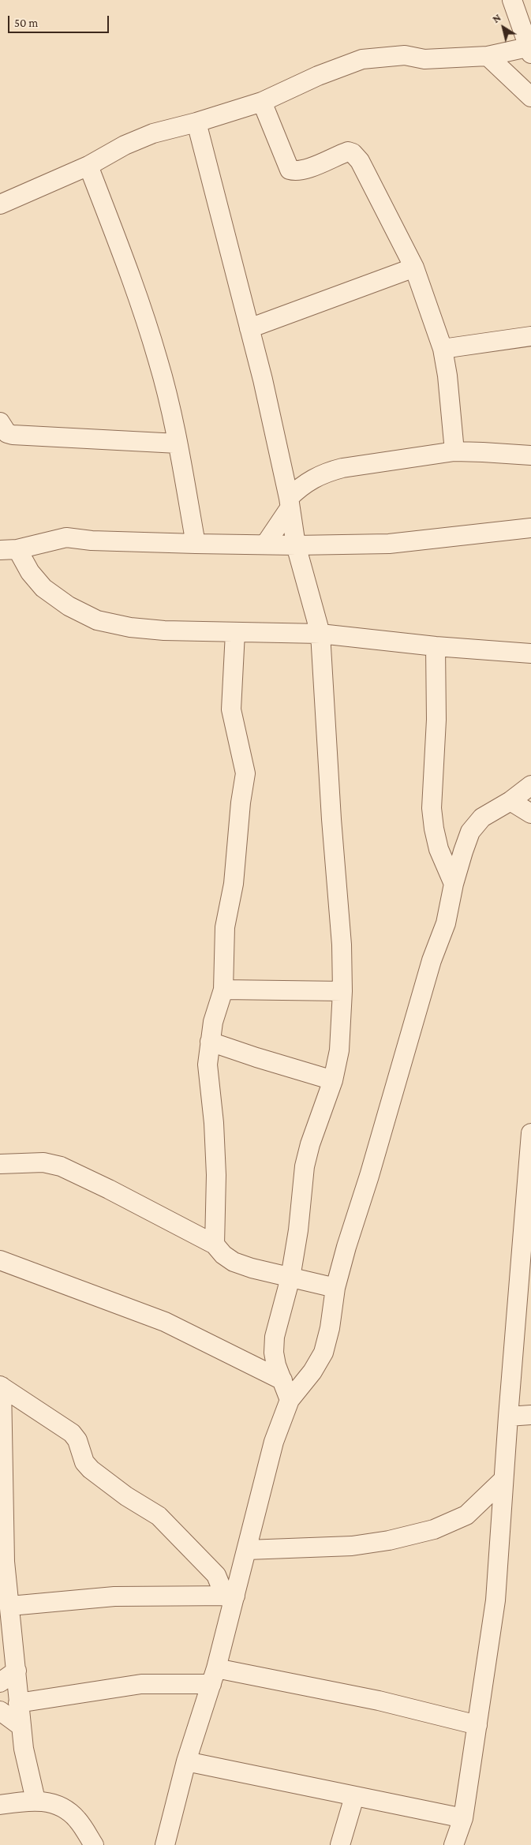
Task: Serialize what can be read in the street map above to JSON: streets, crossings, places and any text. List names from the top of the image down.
{
  "scale_bar": "50 m",
  "north": "top left"
}
